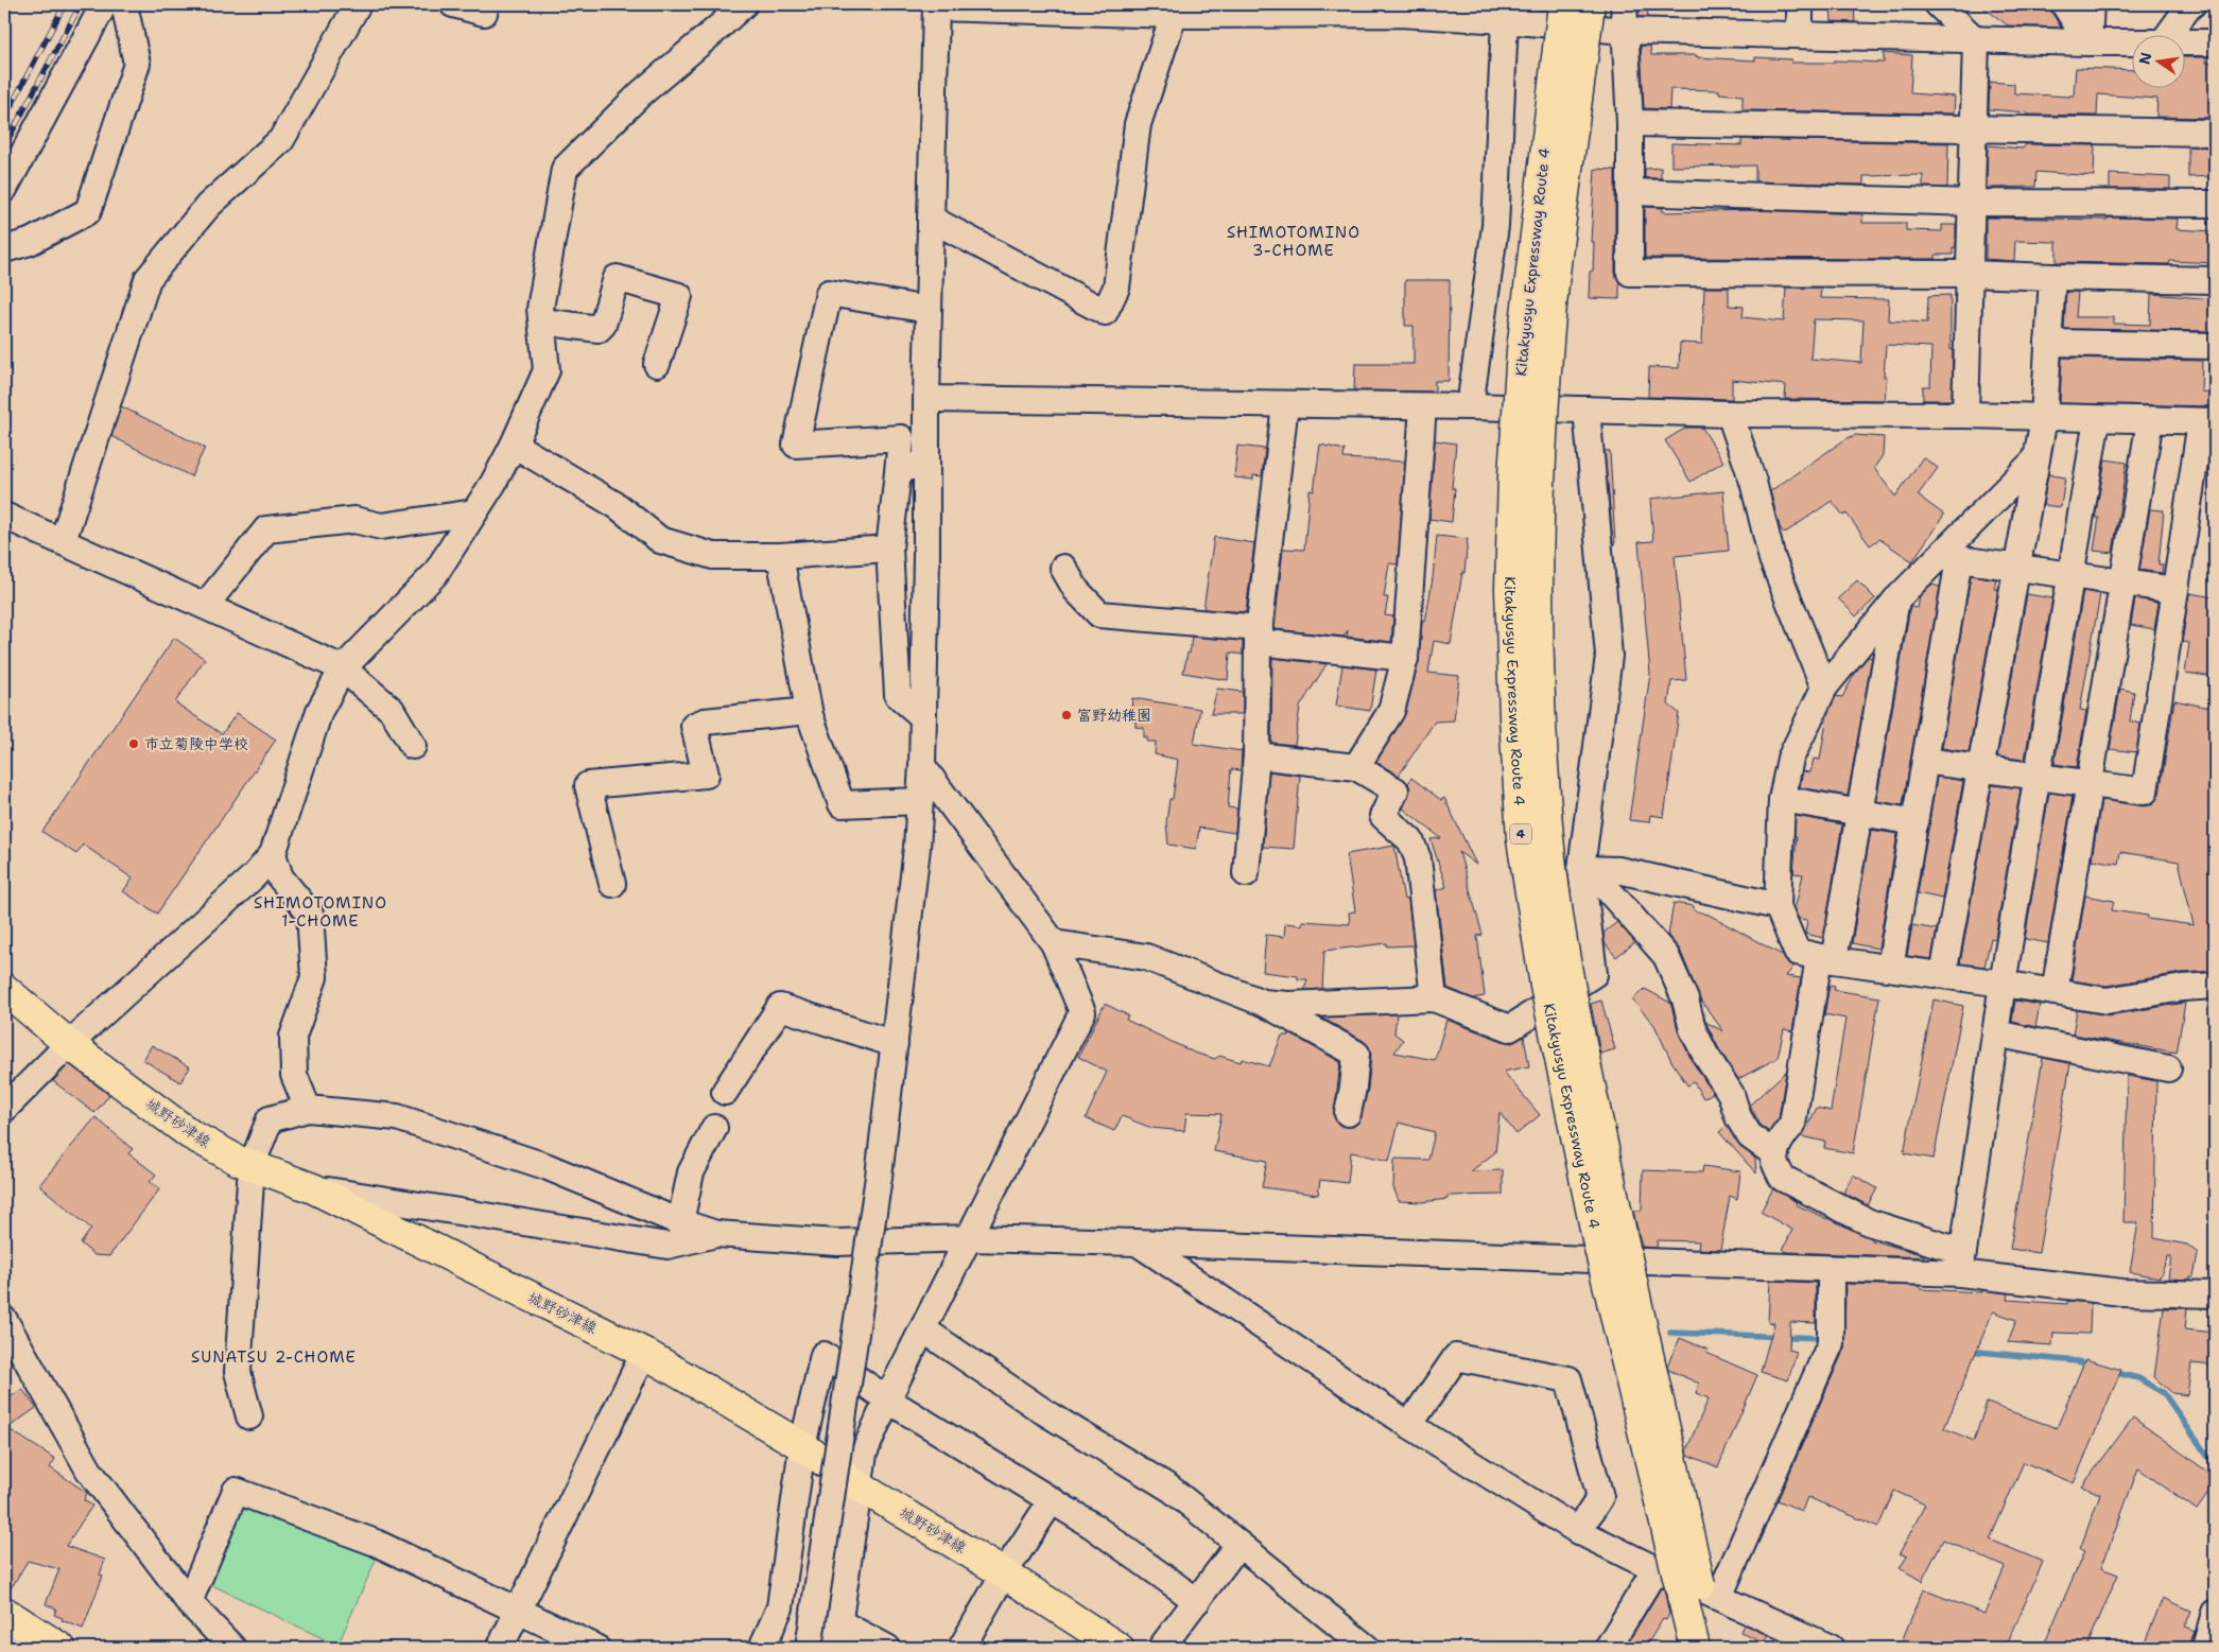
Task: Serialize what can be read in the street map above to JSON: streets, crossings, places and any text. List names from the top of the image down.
{
  "streets": {
    "main road": ["Kitakyusyu Expressway Route 4", "4", "城野砂津線"]
  },
  "districts": ["SHIMOTOMINO 3-CHOME", "SHIMOTOMINO 1-CHOME", "SUNATSU 2-CHOME"],
  "places": ["富野幼稚園", "市立菊陵中学校"],
  "north": "left"
}
